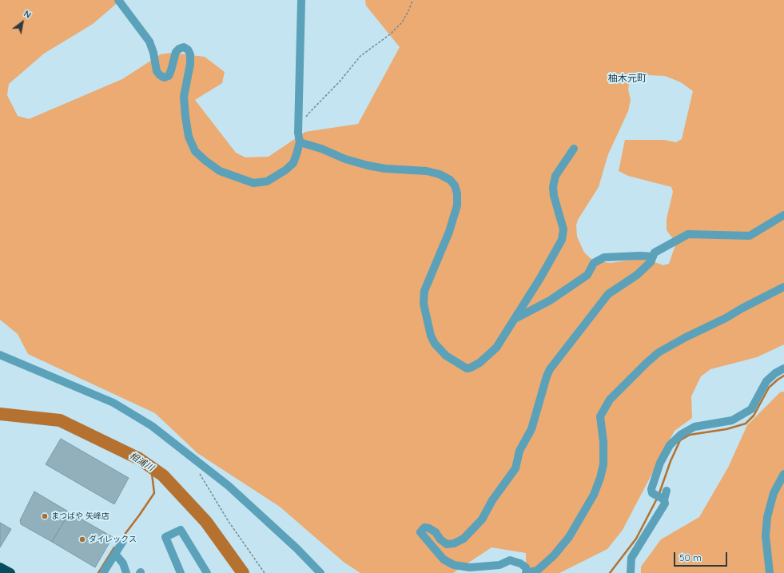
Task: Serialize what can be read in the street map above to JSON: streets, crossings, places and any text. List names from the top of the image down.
{
  "districts": ["柚木元町"],
  "water": ["相浦川"],
  "places": ["まつばや 矢峰店", "ダイレックス"],
  "scale_bar": "50 m",
  "north": "top right"
}
